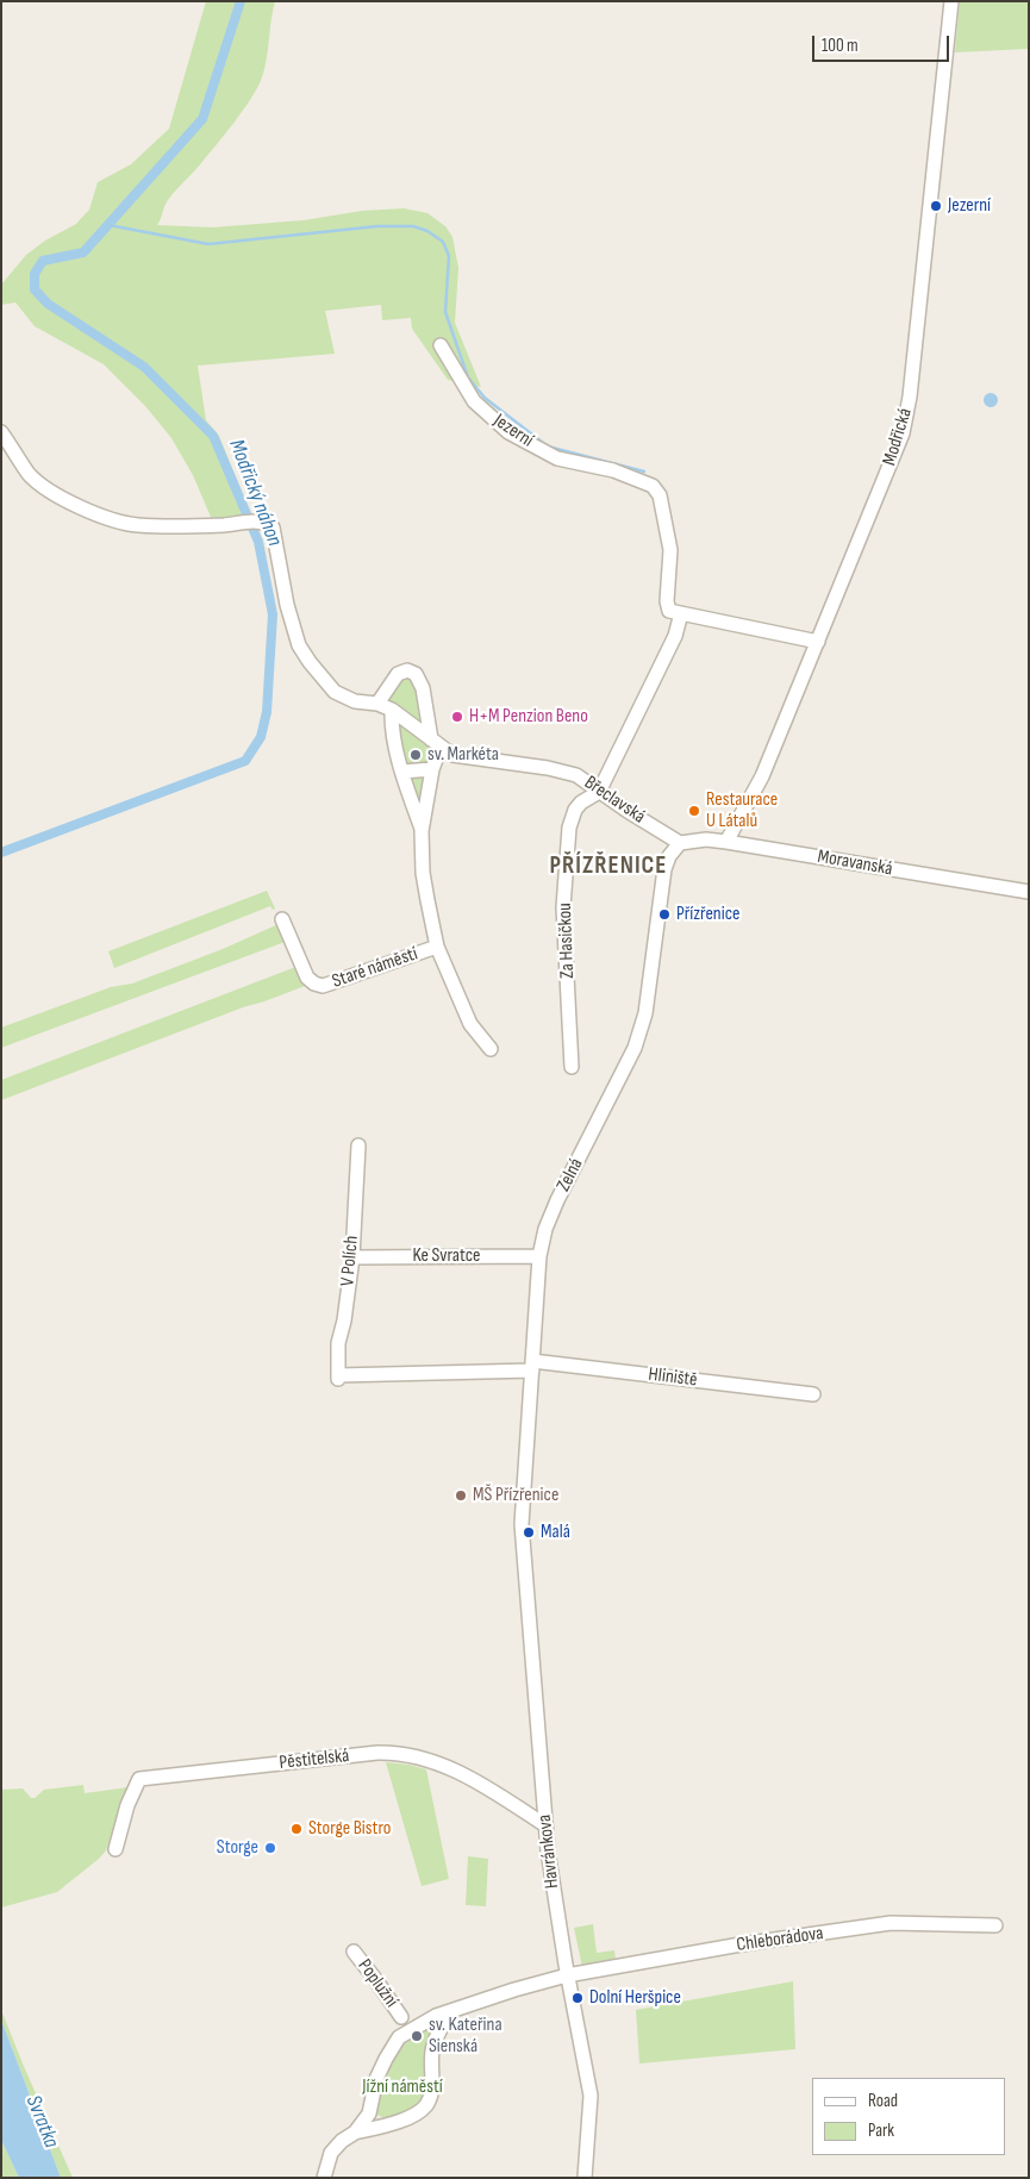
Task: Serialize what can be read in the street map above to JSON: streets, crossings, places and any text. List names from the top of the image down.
{
  "streets": {
    "street": [
      "Jezerní",
      "Modřická",
      "Břeclavská",
      "Moravanská",
      "Za Hasičkou",
      "Staré náměstí",
      "Zelná",
      "Ke Svratce",
      "V Polích",
      "Hliniště",
      "Pěstitelská",
      "Havránkova",
      "Chleborádova",
      "Poplužní"
    ]
  },
  "crossings": [
    ["Modřická", "Moravanská"],
    ["Břeclavská", "Moravanská"],
    ["Břeclavská", "Za Hasičkou"],
    ["Břeclavská", "Staré náměstí"],
    ["Břeclavská", "Zelná"],
    ["Moravanská", "Zelná"],
    ["Zelná", "Ke Svratce"],
    ["Zelná", "V Polích"],
    ["Zelná", "Hliniště"],
    ["Zelná", "Havránkova"],
    ["Ke Svratce", "V Polích"],
    ["V Polích", "Hliniště"],
    ["Pěstitelská", "Havránkova"],
    ["Havránkova", "Chleborádova"],
    ["Chleborádova", "Poplužní"]
  ],
  "districts": ["PŘÍZŘENICE"],
  "water": ["Modřický náhon", "Svratka"],
  "parks": ["Jížní náměstí"],
  "places": [
    "Jezerní",
    "H+M Penzion Beno",
    "sv. Markéta",
    "Restaurace U Látalů",
    "Přízřenice",
    "MŠ Přízřenice",
    "Malá",
    "Storge Bistro",
    "Storge",
    "Dolní Heršpice",
    "sv. Kateřina Sienská"
  ],
  "legend": ["Road", "Park"],
  "scale_bar": "100 m"
}
